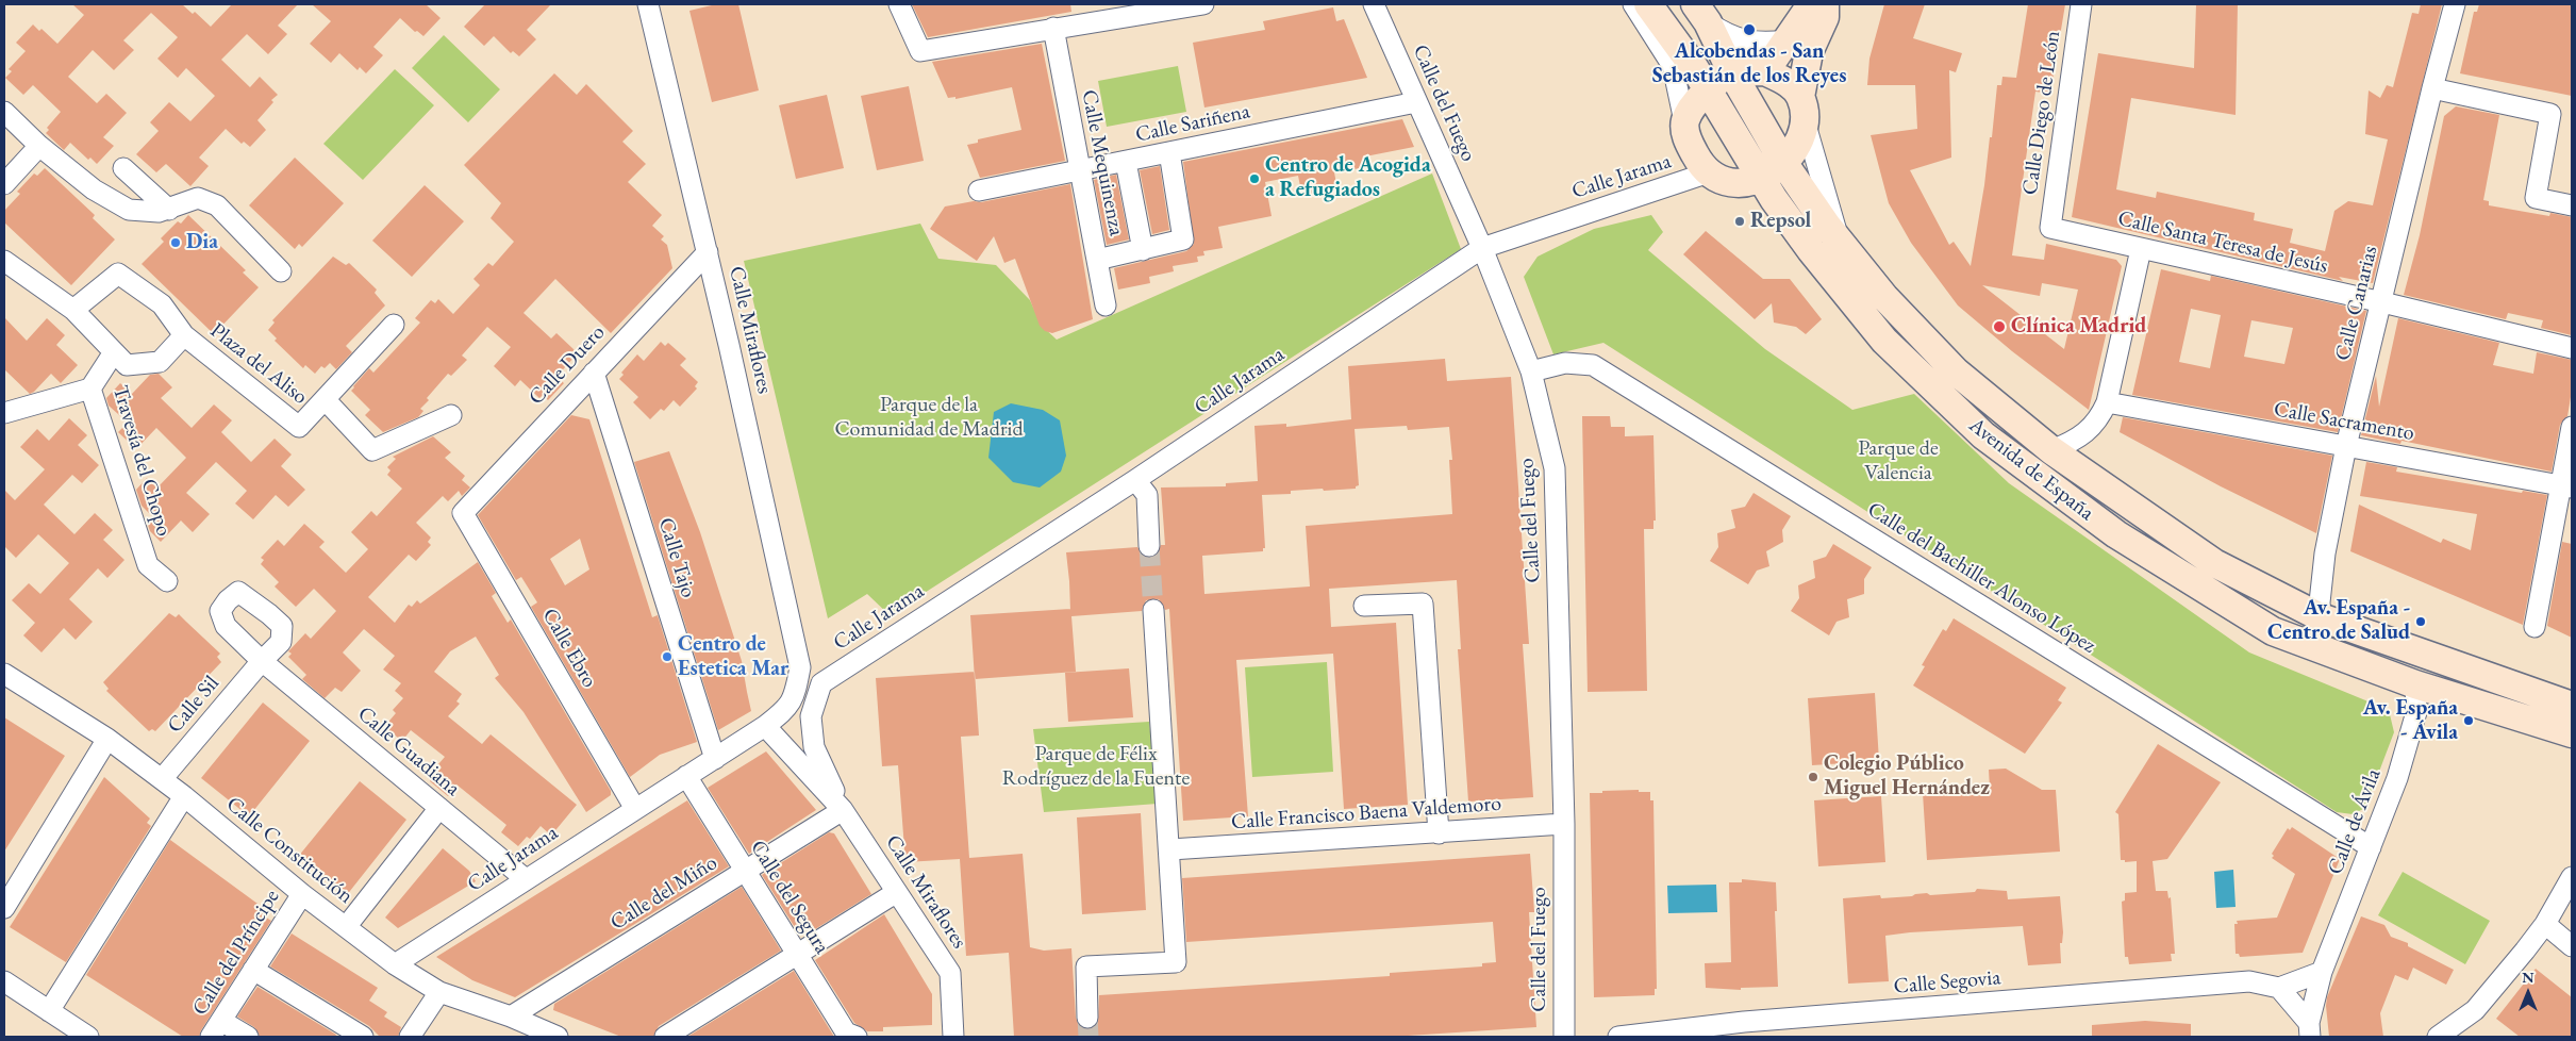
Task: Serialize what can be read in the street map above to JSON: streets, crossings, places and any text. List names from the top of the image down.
{
  "streets": {
    "main road": ["Avenida de España"],
    "street": [
      "Calle del Fuego",
      "Calle Diego de León",
      "Calle Sariñena",
      "Calle Mequinenza",
      "Calle Jarama",
      "Calle Santa Teresa de Jesús",
      "Calle Canarias",
      "Calle Miraflores",
      "Plaza del Aliso",
      "Calle Duero",
      "Calle Sacramento",
      "Travesía del Chopo",
      "Calle Tajo",
      "Calle del Bachiller Alonso López",
      "Calle Ebro",
      "Calle Sil",
      "Calle Guadiana",
      "Calle Francisco Baena Valdemoro",
      "Calle de Ávila",
      "Calle Constitución",
      "Calle del Miño",
      "Calle del Segura",
      "Calle del Príncipe",
      "Calle Segovia"
    ]
  },
  "crossings": [
    ["Calle del Fuego", "Calle Sariñena"],
    ["Calle del Fuego", "Calle Jarama"],
    ["Calle del Fuego", "Calle del Bachiller Alonso López"],
    ["Calle del Fuego", "Calle Francisco Baena Valdemoro"],
    ["Calle Diego de León", "Calle Santa Teresa de Jesús"],
    ["Calle Sariñena", "Calle Mequinenza"],
    ["Calle Jarama", "Calle Miraflores"],
    ["Calle Jarama", "Calle Tajo"],
    ["Calle Jarama", "Calle Ebro"],
    ["Calle Jarama", "Calle Guadiana"],
    ["Calle Jarama", "Calle Constitución"],
    ["Calle Jarama", "Calle del Segura"],
    ["Calle Santa Teresa de Jesús", "Calle Canarias"],
    ["Calle Canarias", "Calle Sacramento"],
    ["Calle Canarias", "Avenida de España"],
    ["Calle Miraflores", "Calle Duero"],
    ["Calle Miraflores", "Calle del Miño"],
    ["Plaza del Aliso", "Travesía del Chopo"],
    ["Calle Duero", "Calle Tajo"],
    ["Calle Duero", "Calle Ebro"],
    ["Avenida de España", "Calle de Ávila"],
    ["Calle del Bachiller Alonso López", "Calle de Ávila"],
    ["Calle Sil", "Calle Guadiana"],
    ["Calle Sil", "Calle Constitución"],
    ["Calle Constitución", "Calle del Miño"],
    ["Calle Constitución", "Calle del Príncipe"],
    ["Calle del Miño", "Calle del Segura"]
  ],
  "parks": ["Parque de la Comunidad de Madrid", "Parque de Valencia", "Parque de Félix Rodríguez de la Fuente"],
  "places": [
    "Alcobendas - San Sebastián de los Reyes",
    "Centro de Acogida a Refugiados",
    "Repsol",
    "Dia",
    "Clínica Madrid",
    "Av. España - Centro de Salud",
    "Centro de Estetica Mar",
    "Av. España - Ávila",
    "Colegio Público Miguel Hernández"
  ],
  "north": "top"
}
